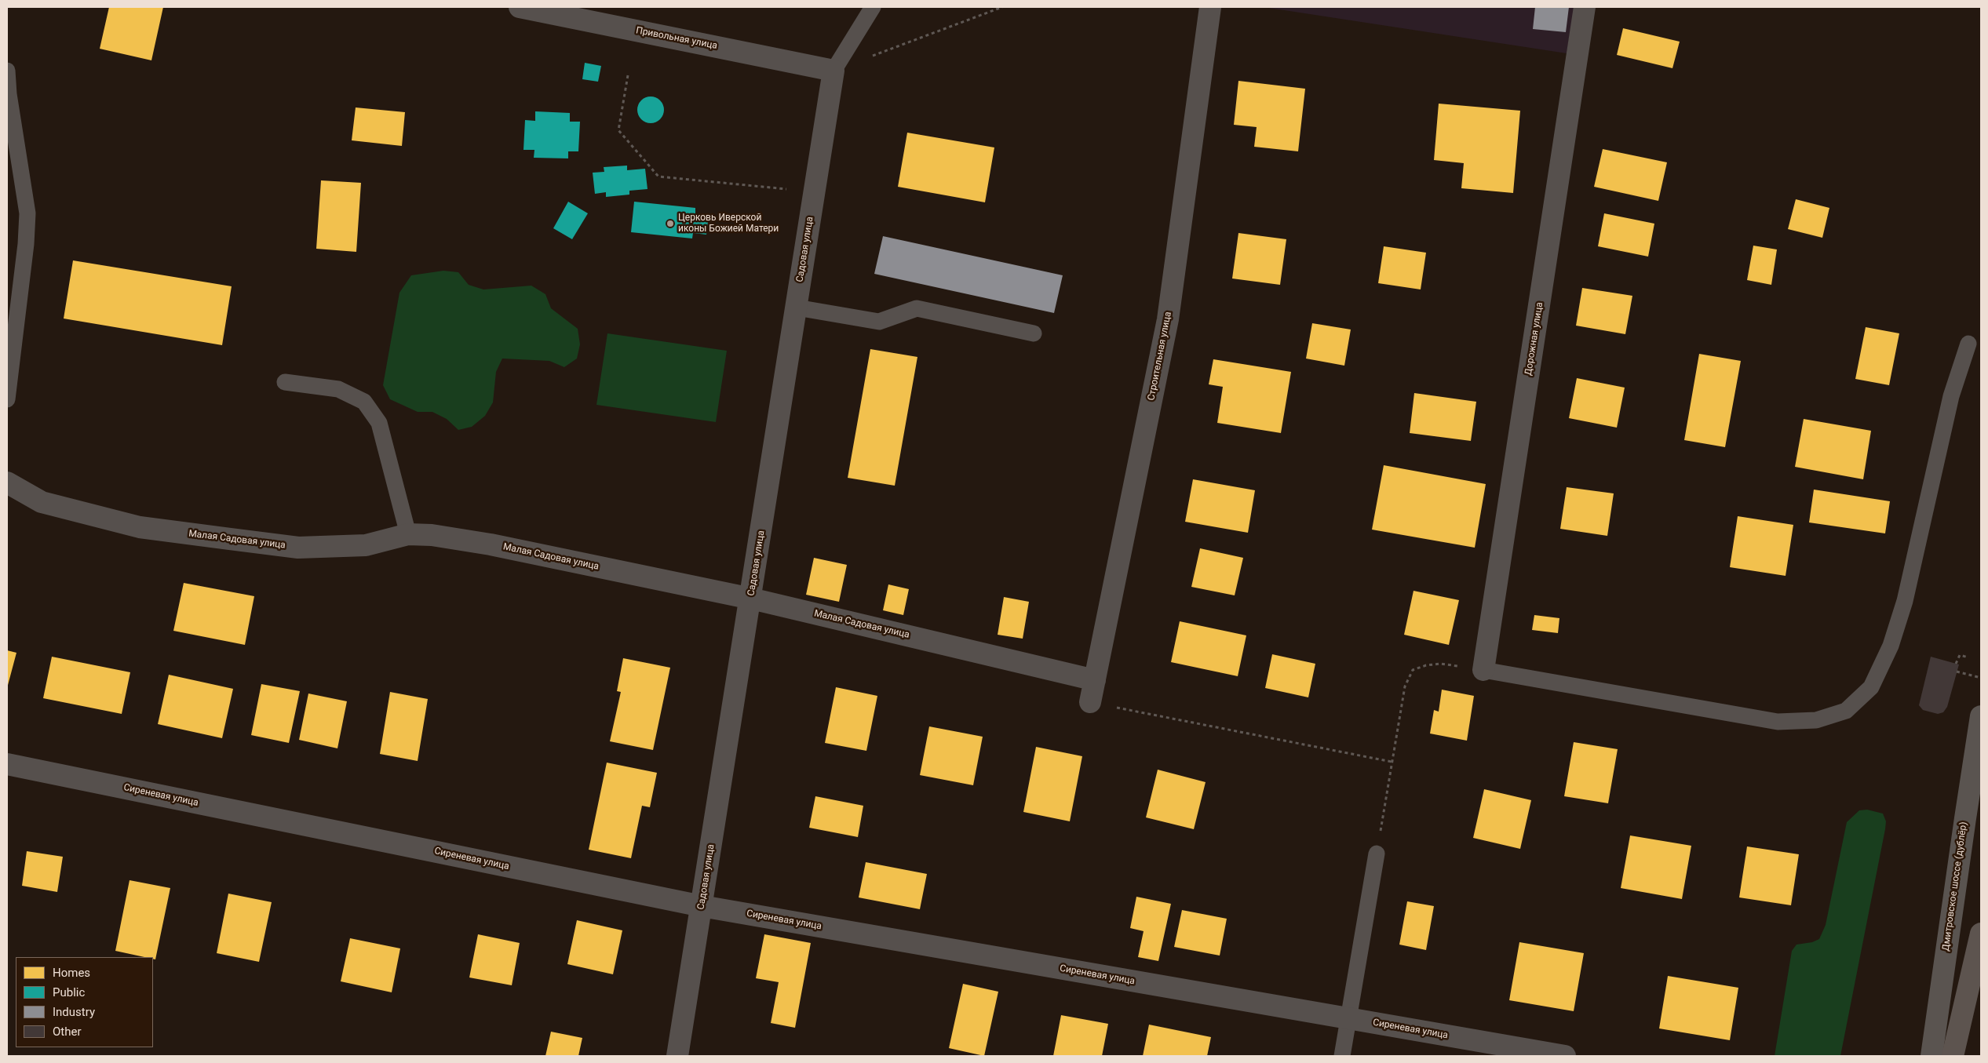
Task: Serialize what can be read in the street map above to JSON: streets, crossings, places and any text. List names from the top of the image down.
{
  "streets": {
    "main road": ["Дмитровское шоссе (дублёр)"],
    "street": [
      "Привольная улица",
      "Садовая улица",
      "Дорожная улица",
      "Строительная улица",
      "Малая Садовая улица",
      "Сиреневая улица"
    ]
  },
  "crossings": [
    ["Привольная улица", "Садовая улица"],
    ["Садовая улица", "Малая Садовая улица"],
    ["Садовая улица", "Сиреневая улица"],
    ["Строительная улица", "Малая Садовая улица"]
  ],
  "places": ["Церковь Иверской иконы Божией Матери"],
  "legend": [
    "Homes",
    "Public",
    "Industry",
    "Other"
  ]
}
